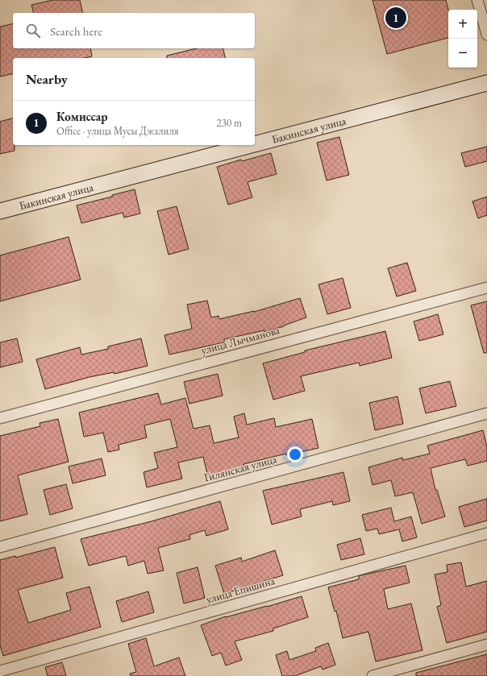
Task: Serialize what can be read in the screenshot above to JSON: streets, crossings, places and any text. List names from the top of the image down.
{
  "streets": {
    "main road": ["Бакинская улица"],
    "street": ["улица Лычманова", "Гилянская улица", "улица Епишина"]
  },
  "page": {
    "pins": "1",
    "map_buttons": ["+", "−"],
    "search": "Search here",
    "heading": "Nearby",
    "list": [
      {
        "mark": "1",
        "name": "Комиссар",
        "note": "Office · улица Мусы Джалиля",
        "value": "230 m"
      }
    ]
  }
}
